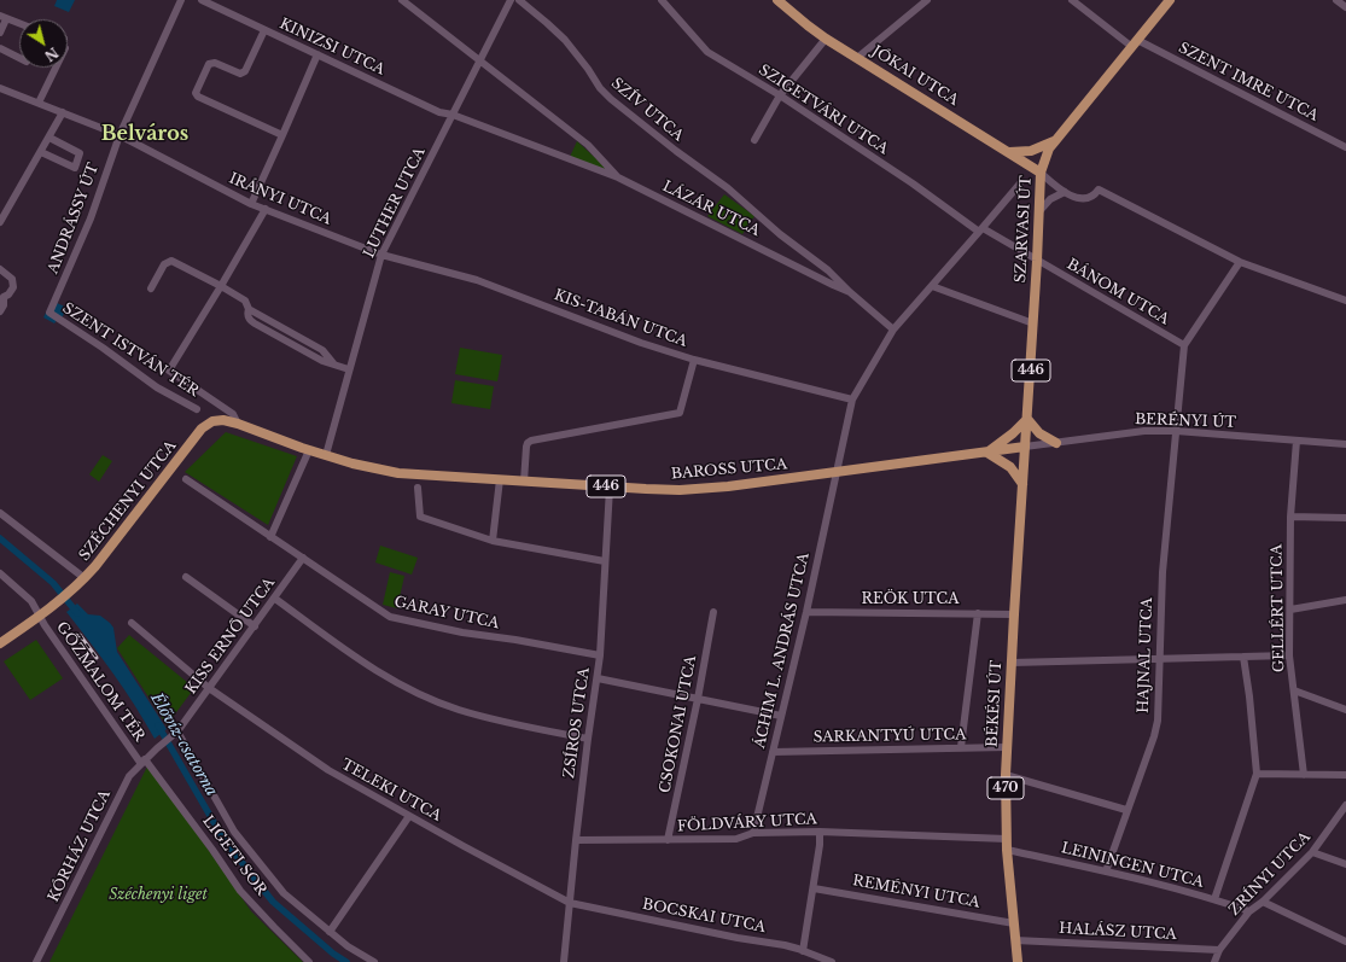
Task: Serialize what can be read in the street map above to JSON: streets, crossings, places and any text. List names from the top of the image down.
{
  "streets": {
    "main road": [
      "JÓKAI UTCA",
      "SZARVASI ÚT",
      "446",
      "BAROSS UTCA",
      "SZÉCHENYI UTCA",
      "BÉKÉSI ÚT",
      "470"
    ],
    "street": [
      "KINIZSI UTCA",
      "SZENT IMRE UTCA",
      "SZÍV UTCA",
      "SZIGETVÁRI UTCA",
      "IRÁNYI UTCA",
      "LUTHER UTCA",
      "LÁZÁR UTCA",
      "ANDRÁSSY ÚT",
      "BÁNOM UTCA",
      "KIS-TABÁN UTCA",
      "SZENT ISTVÁN TÉR",
      "BERÉNYI ÚT",
      "REÖK UTCA",
      "GELLÉRT UTCA",
      "GARAY UTCA",
      "KISS ERNŐ UTCA",
      "ÁCHIM L. ANDRÁS UTCA",
      "HAJNAL UTCA",
      "GŐZMALOM TÉR",
      "ZSÍROS UTCA",
      "CSOKONAI UTCA",
      "SARKANTYÚ UTCA",
      "TELEKI UTCA",
      "FÖLDVÁRY UTCA",
      "KÓRHÁZ UTCA",
      "LIGETI SOR",
      "LEININGEN UTCA",
      "ZRÍNYI UTCA",
      "REMÉNYI UTCA",
      "BOCSKAI UTCA",
      "HALÁSZ UTCA"
    ]
  },
  "crossings": [
    ["KINIZSI UTCA", "LUTHER UTCA"],
    ["KINIZSI UTCA", "LÁZÁR UTCA"],
    ["JÓKAI UTCA", "SZARVASI ÚT"],
    ["SZENT IMRE UTCA", "SZARVASI ÚT"],
    ["SZÍV UTCA", "LÁZÁR UTCA"],
    ["SZIGETVÁRI UTCA", "SZARVASI ÚT"],
    ["SZIGETVÁRI UTCA", "BÁNOM UTCA"],
    ["IRÁNYI UTCA", "LUTHER UTCA"],
    ["IRÁNYI UTCA", "ANDRÁSSY ÚT"],
    ["IRÁNYI UTCA", "KIS-TABÁN UTCA"],
    ["LUTHER UTCA", "LÁZÁR UTCA"],
    ["LUTHER UTCA", "KIS-TABÁN UTCA"],
    ["LUTHER UTCA", "446"],
    ["LUTHER UTCA", "BAROSS UTCA"],
    ["LÁZÁR UTCA", "SZARVASI ÚT"],
    ["ANDRÁSSY ÚT", "SZENT ISTVÁN TÉR"],
    ["SZARVASI ÚT", "BÁNOM UTCA"],
    ["SZARVASI ÚT", "KIS-TABÁN UTCA"],
    ["SZARVASI ÚT", "BERÉNYI ÚT"],
    ["SZARVASI ÚT", "BAROSS UTCA"],
    ["SZARVASI ÚT", "ÁCHIM L. ANDRÁS UTCA"],
    ["SZARVASI ÚT", "BÉKÉSI ÚT"],
    ["BÁNOM UTCA", "HAJNAL UTCA"],
    ["SZENT ISTVÁN TÉR", "446"],
    ["SZENT ISTVÁN TÉR", "SZÉCHENYI UTCA"],
    ["446", "BAROSS UTCA"],
    ["446", "SZÉCHENYI UTCA"],
    ["446", "GŐZMALOM TÉR"],
    ["BERÉNYI ÚT", "BAROSS UTCA"],
    ["BERÉNYI ÚT", "GELLÉRT UTCA"],
    ["BERÉNYI ÚT", "HAJNAL UTCA"],
    ["BERÉNYI ÚT", "BÉKÉSI ÚT"],
    ["BAROSS UTCA", "ÁCHIM L. ANDRÁS UTCA"],
    ["BAROSS UTCA", "BÉKÉSI ÚT"],
    ["BAROSS UTCA", "ZSÍROS UTCA"],
    ["REÖK UTCA", "ÁCHIM L. ANDRÁS UTCA"],
    ["REÖK UTCA", "BÉKÉSI ÚT"],
    ["GARAY UTCA", "KISS ERNŐ UTCA"],
    ["GARAY UTCA", "ZSÍROS UTCA"],
    ["KISS ERNŐ UTCA", "TELEKI UTCA"],
    ["KISS ERNŐ UTCA", "KÓRHÁZ UTCA"],
    ["ÁCHIM L. ANDRÁS UTCA", "SARKANTYÚ UTCA"],
    ["ÁCHIM L. ANDRÁS UTCA", "FÖLDVÁRY UTCA"],
    ["HAJNAL UTCA", "LEININGEN UTCA"],
    ["GŐZMALOM TÉR", "KÓRHÁZ UTCA"],
    ["GŐZMALOM TÉR", "LIGETI SOR"],
    ["BÉKÉSI ÚT", "SARKANTYÚ UTCA"],
    ["BÉKÉSI ÚT", "FÖLDVÁRY UTCA"],
    ["BÉKÉSI ÚT", "LEININGEN UTCA"],
    ["BÉKÉSI ÚT", "REMÉNYI UTCA"],
    ["BÉKÉSI ÚT", "HALÁSZ UTCA"],
    ["ZSÍROS UTCA", "TELEKI UTCA"],
    ["ZSÍROS UTCA", "FÖLDVÁRY UTCA"],
    ["ZSÍROS UTCA", "BOCSKAI UTCA"],
    ["CSOKONAI UTCA", "FÖLDVÁRY UTCA"],
    ["TELEKI UTCA", "BOCSKAI UTCA"],
    ["KÓRHÁZ UTCA", "LIGETI SOR"],
    ["LEININGEN UTCA", "ZRÍNYI UTCA"],
    ["ZRÍNYI UTCA", "HALÁSZ UTCA"]
  ],
  "districts": ["Belváros"],
  "water": ["Élővíz-csatorna"],
  "parks": ["Széchenyi liget"],
  "north": "bottom right"
}
